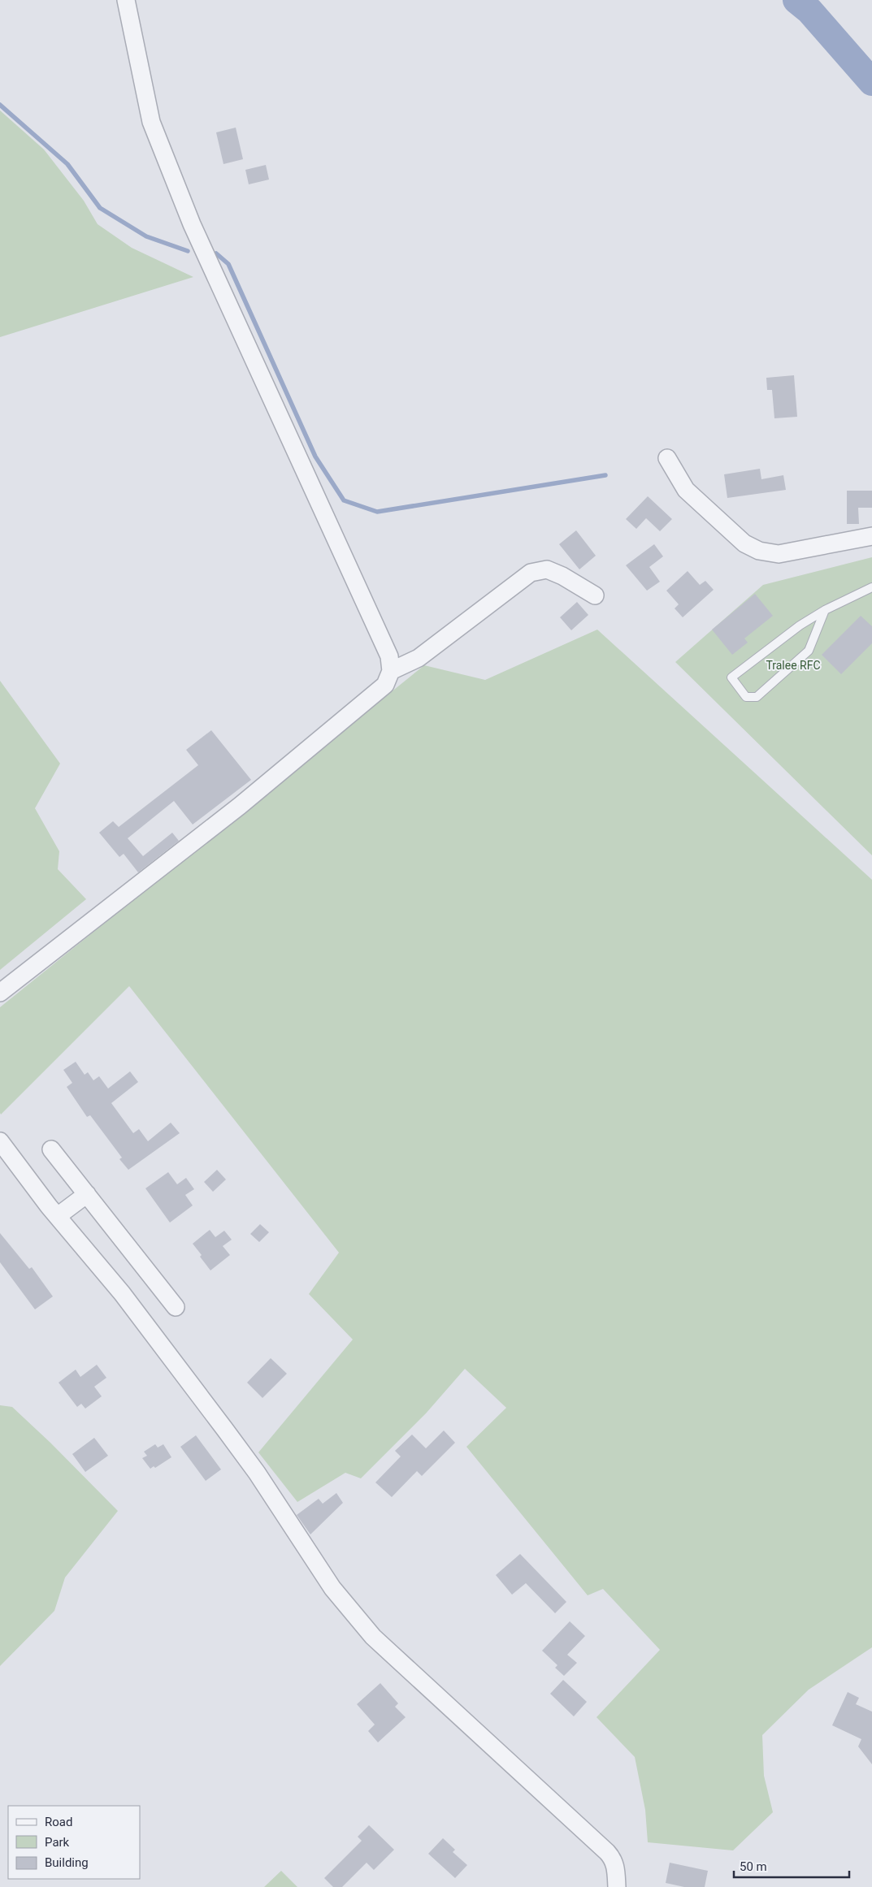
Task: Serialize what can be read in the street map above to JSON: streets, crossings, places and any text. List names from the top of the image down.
{
  "parks": ["Tralee RFC"],
  "legend": ["Road", "Park", "Building"],
  "scale_bar": "50 m"
}
